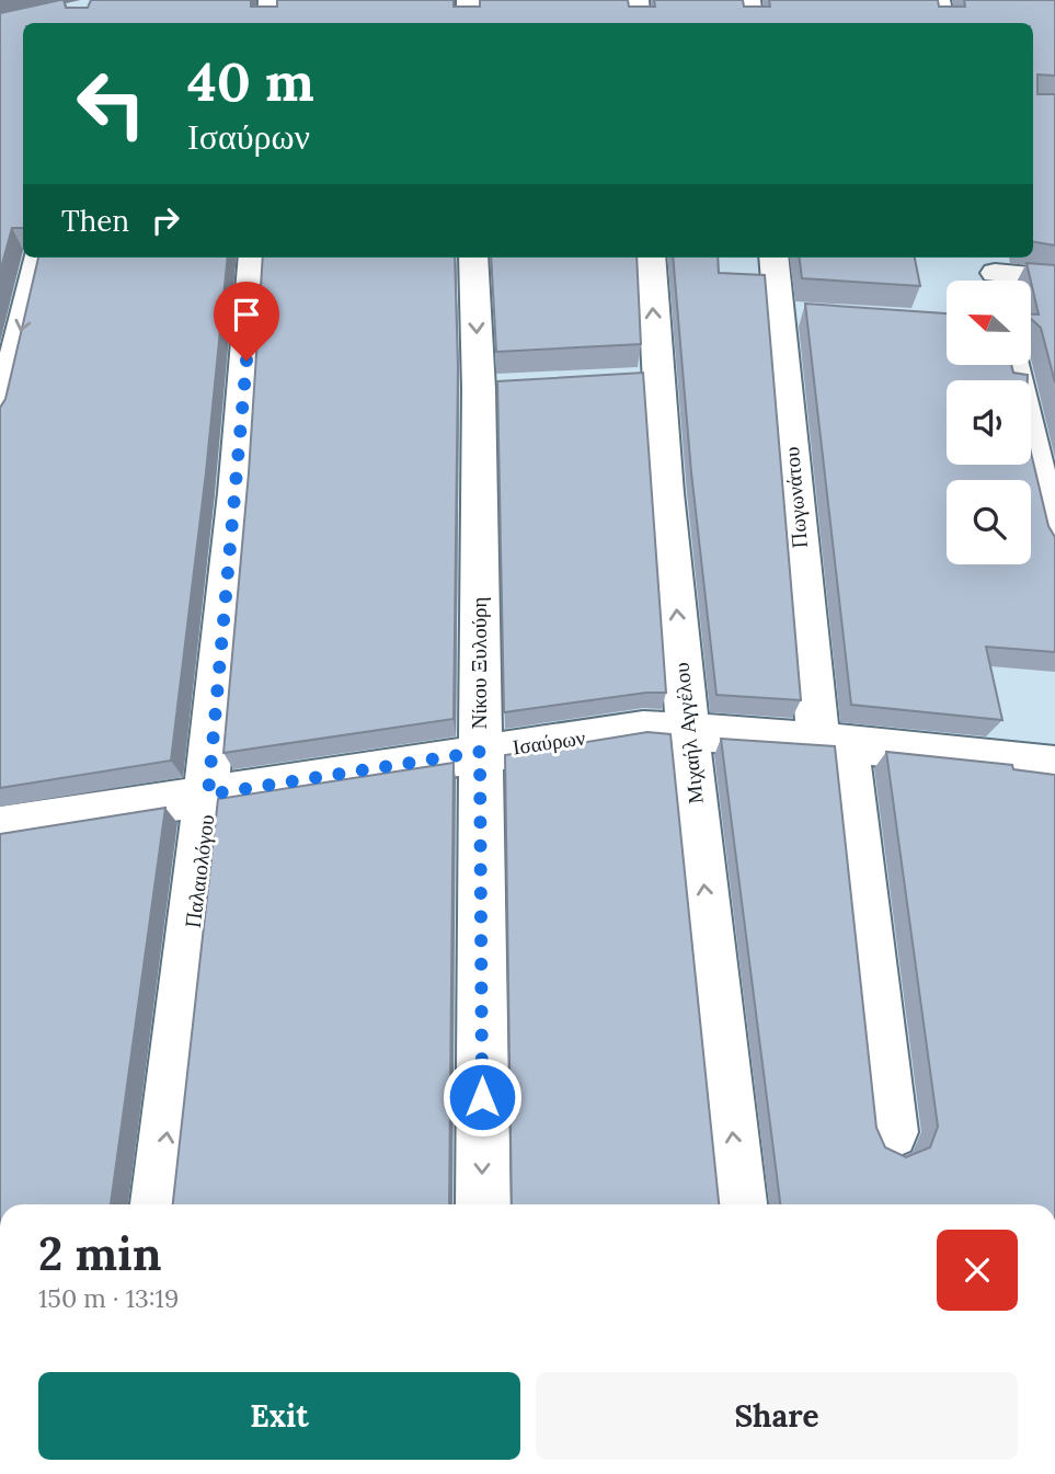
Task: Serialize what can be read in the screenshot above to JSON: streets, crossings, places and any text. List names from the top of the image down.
{
  "streets": {
    "street": [
      "Πωγωνάτου",
      "Νίκου Ξυλούρη",
      "Μιχαήλ Αγγέλου",
      "Ισαύρων",
      "Παλαιολόγου"
    ]
  },
  "crossings": [
    ["Πωγωνάτου", "Ισαύρων"],
    ["Νίκου Ξυλούρη", "Ισαύρων"],
    ["Μιχαήλ Αγγέλου", "Ισαύρων"],
    ["Ισαύρων", "Παλαιολόγου"]
  ],
  "one_way": ["Νίκου Ξυλούρη", "Μιχαήλ Αγγέλου", "Παλαιολόγου"],
  "north": "left",
  "page": {
    "turn": ["40 m", "Ισαύρων"],
    "then": "Then",
    "heading": ["2 min", "150 m · 13:19"],
    "buttons": ["Exit", "Share"]
  }
}
